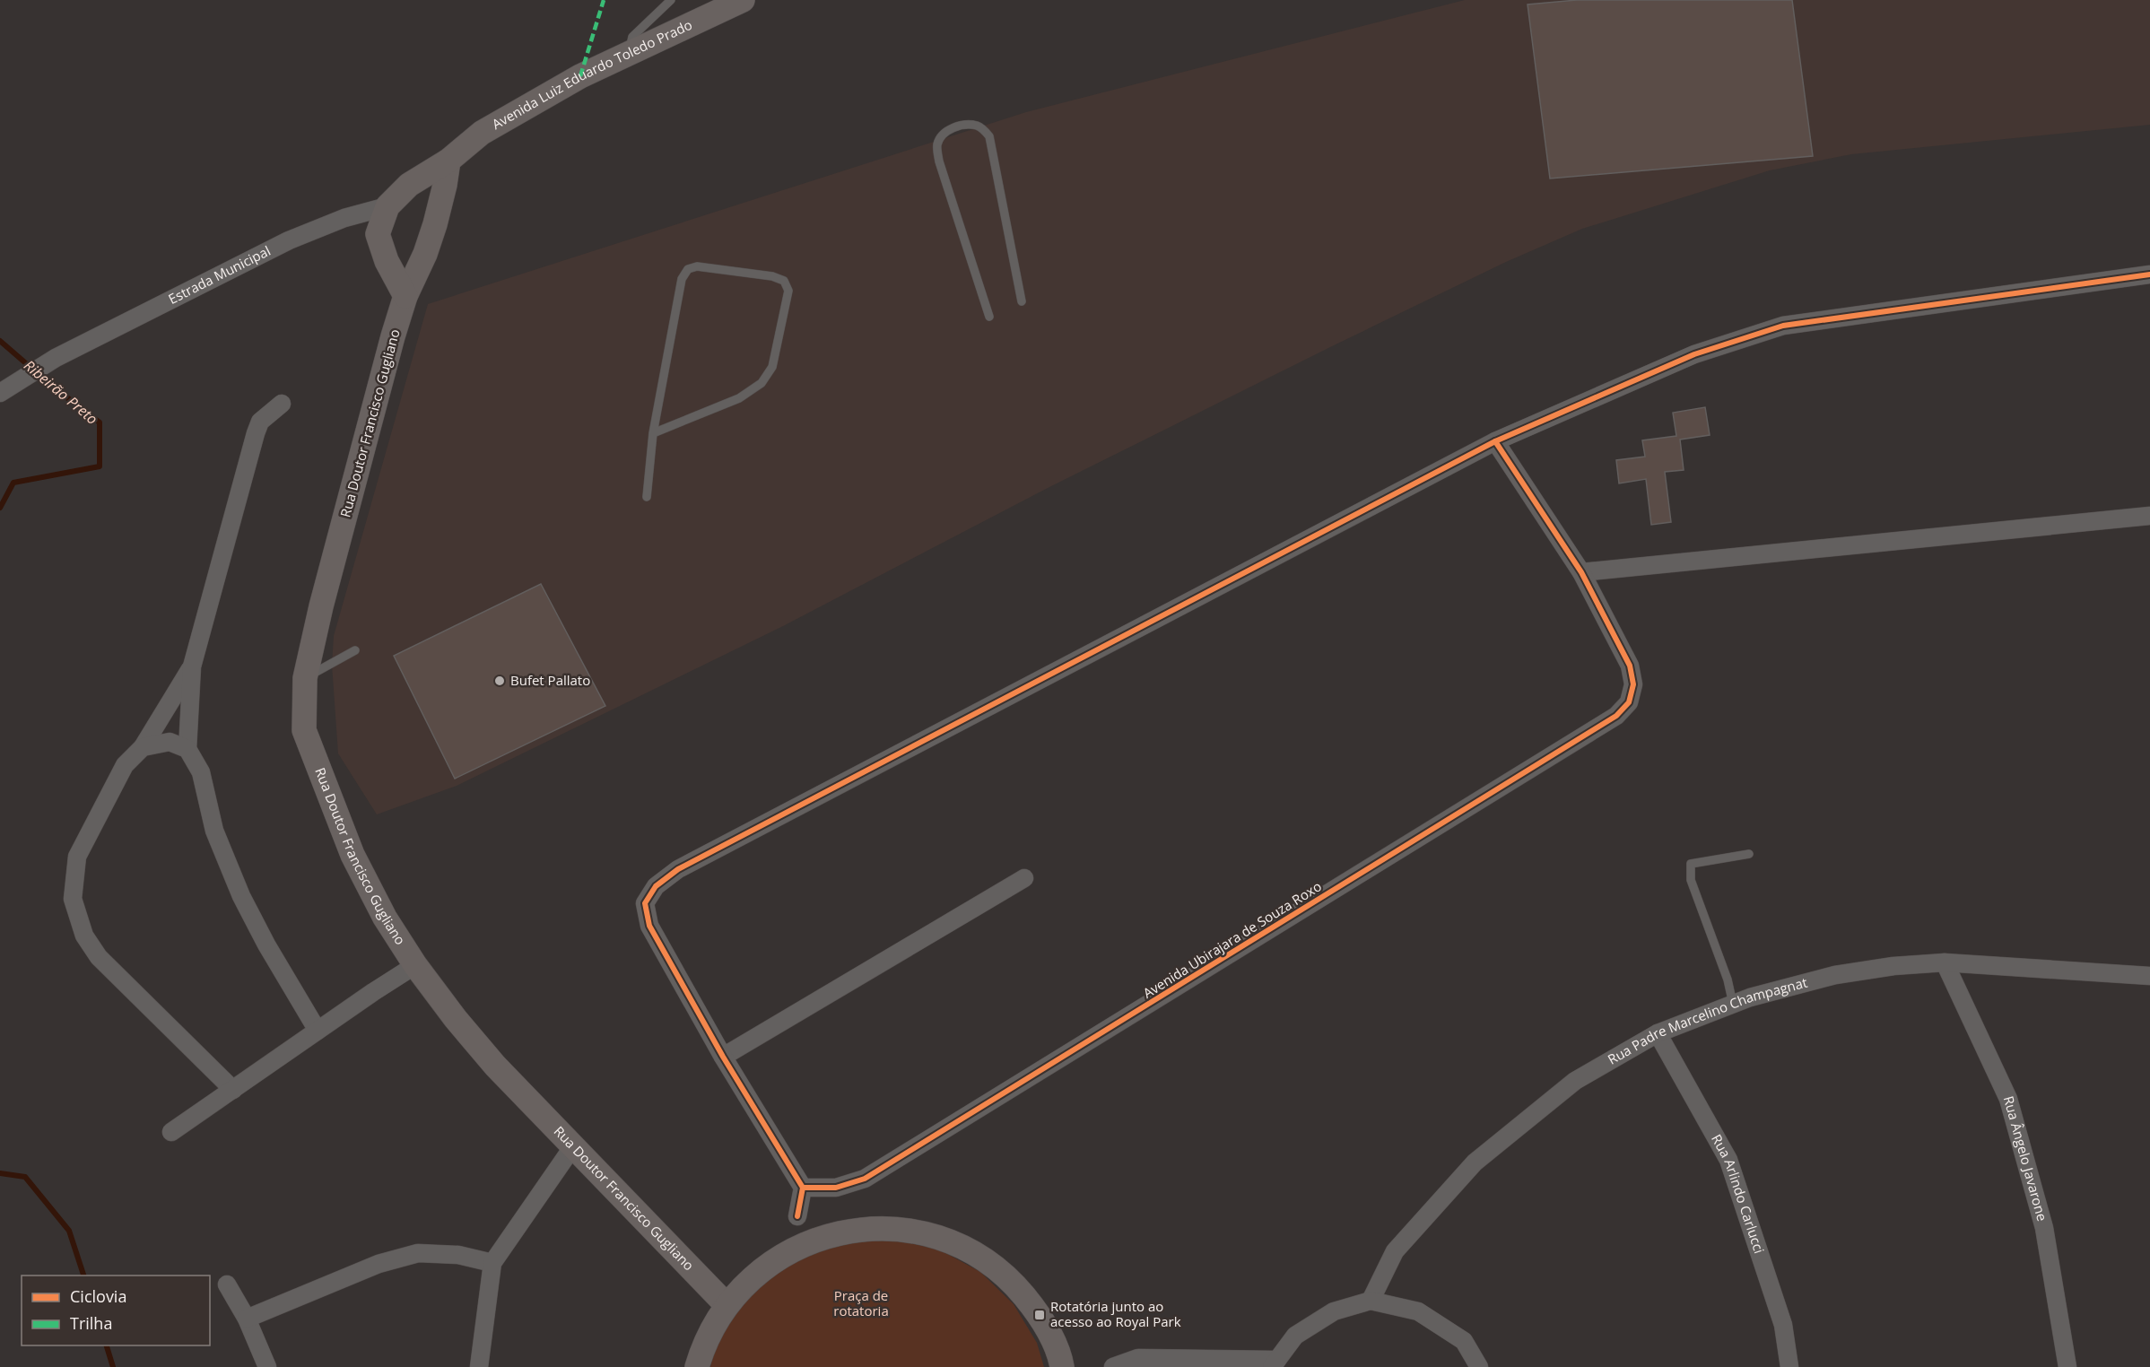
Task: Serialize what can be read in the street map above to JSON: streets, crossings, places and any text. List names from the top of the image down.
{
  "streets": {
    "main road": ["Avenida Luiz Eduardo Toledo Prado", "Rua Doutor Francisco Gugliano"],
    "street": [
      "Estrada Municipal",
      "Avenida Ubirajara de Souza Roxo",
      "Rua Padre Marcelino Champagnat",
      "Rua Ângelo Javarone",
      "Rua Arlindo Carlucci"
    ]
  },
  "crossings": [
    ["Avenida Luiz Eduardo Toledo Prado", "Estrada Municipal"],
    ["Avenida Luiz Eduardo Toledo Prado", "Rua Doutor Francisco Gugliano"],
    ["Rua Padre Marcelino Champagnat", "Rua Ângelo Javarone"],
    ["Rua Padre Marcelino Champagnat", "Rua Arlindo Carlucci"]
  ],
  "water": ["Ribeirão Preto"],
  "parks": ["Praça de rotatoria"],
  "places": {
    "other": ["Bufet Pallato"],
    "transit": ["Rotatória junto ao acesso ao Royal Park"]
  },
  "legend": ["Ciclovia", "Trilha"]
}
